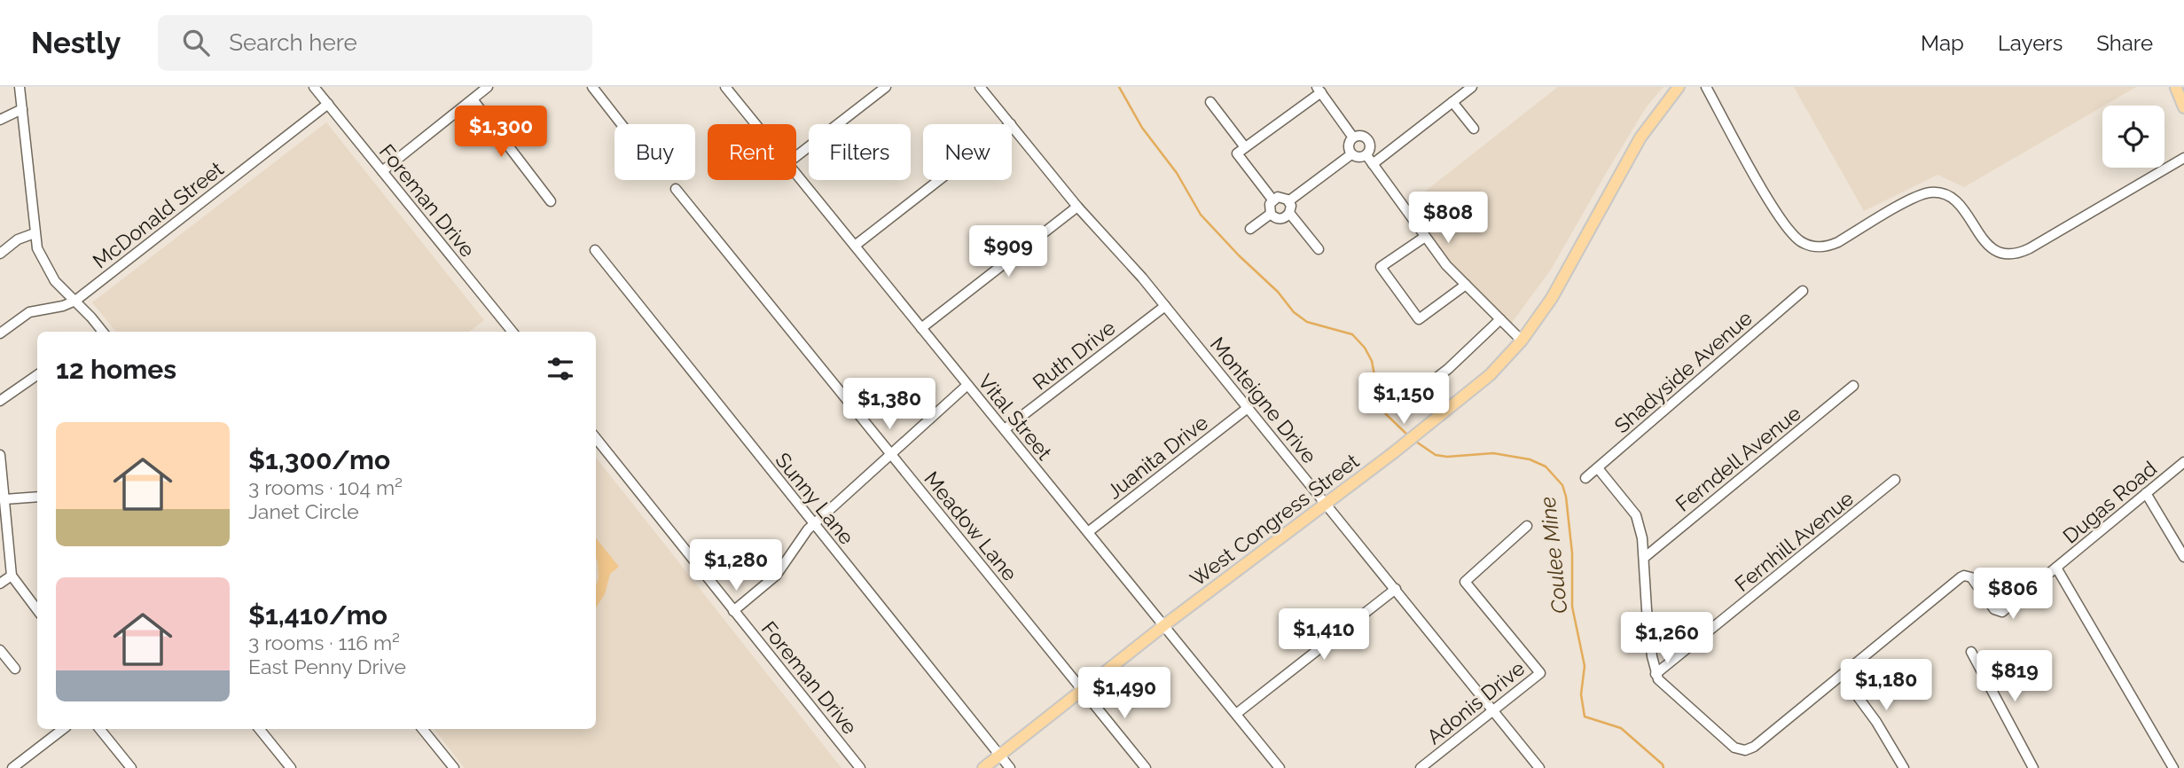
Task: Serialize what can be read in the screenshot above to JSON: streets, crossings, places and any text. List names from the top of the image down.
{
  "streets": {
    "main road": ["West Congress Street"],
    "street": [
      "Foreman Drive",
      "McDonald Street",
      "Ruth Drive",
      "Shadyside Avenue",
      "Monteigne Drive",
      "Vital Street",
      "Juanita Drive",
      "Ferndell Avenue",
      "Sunny Lane",
      "Dugas Road",
      "Meadow Lane",
      "Fernhill Avenue",
      "Adonis Drive"
    ]
  },
  "crossings": [
    ["Foreman Drive", "McDonald Street"],
    ["Ruth Drive", "Monteigne Drive"],
    ["Ruth Drive", "Vital Street"],
    ["Monteigne Drive", "Juanita Drive"],
    ["Monteigne Drive", "West Congress Street"],
    ["Monteigne Drive", "Adonis Drive"],
    ["Vital Street", "Juanita Drive"],
    ["Vital Street", "West Congress Street"],
    ["Sunny Lane", "West Congress Street"],
    ["West Congress Street", "Meadow Lane"]
  ],
  "water": ["Coulee Mine"],
  "page": {
    "header": "Nestly",
    "search": "Search here",
    "nav": ["Map", "Layers", "Share"],
    "price": [
      "$1,300",
      "$808",
      "$909",
      "$1,150",
      "$1,380",
      "$1,280",
      "$806",
      "$1,410",
      "$1,260",
      "$819",
      "$1,180",
      "$1,490"
    ],
    "chip": [
      "Buy",
      "Rent",
      "Filters",
      "New"
    ],
    "heading": "12 homes",
    "list": [
      {
        "name": "$1,300/mo",
        "note": "3 rooms · 104 m² · Janet Circle"
      },
      {
        "name": "$1,410/mo",
        "note": "3 rooms · 116 m² · East Penny Drive"
      }
    ]
  }
}
